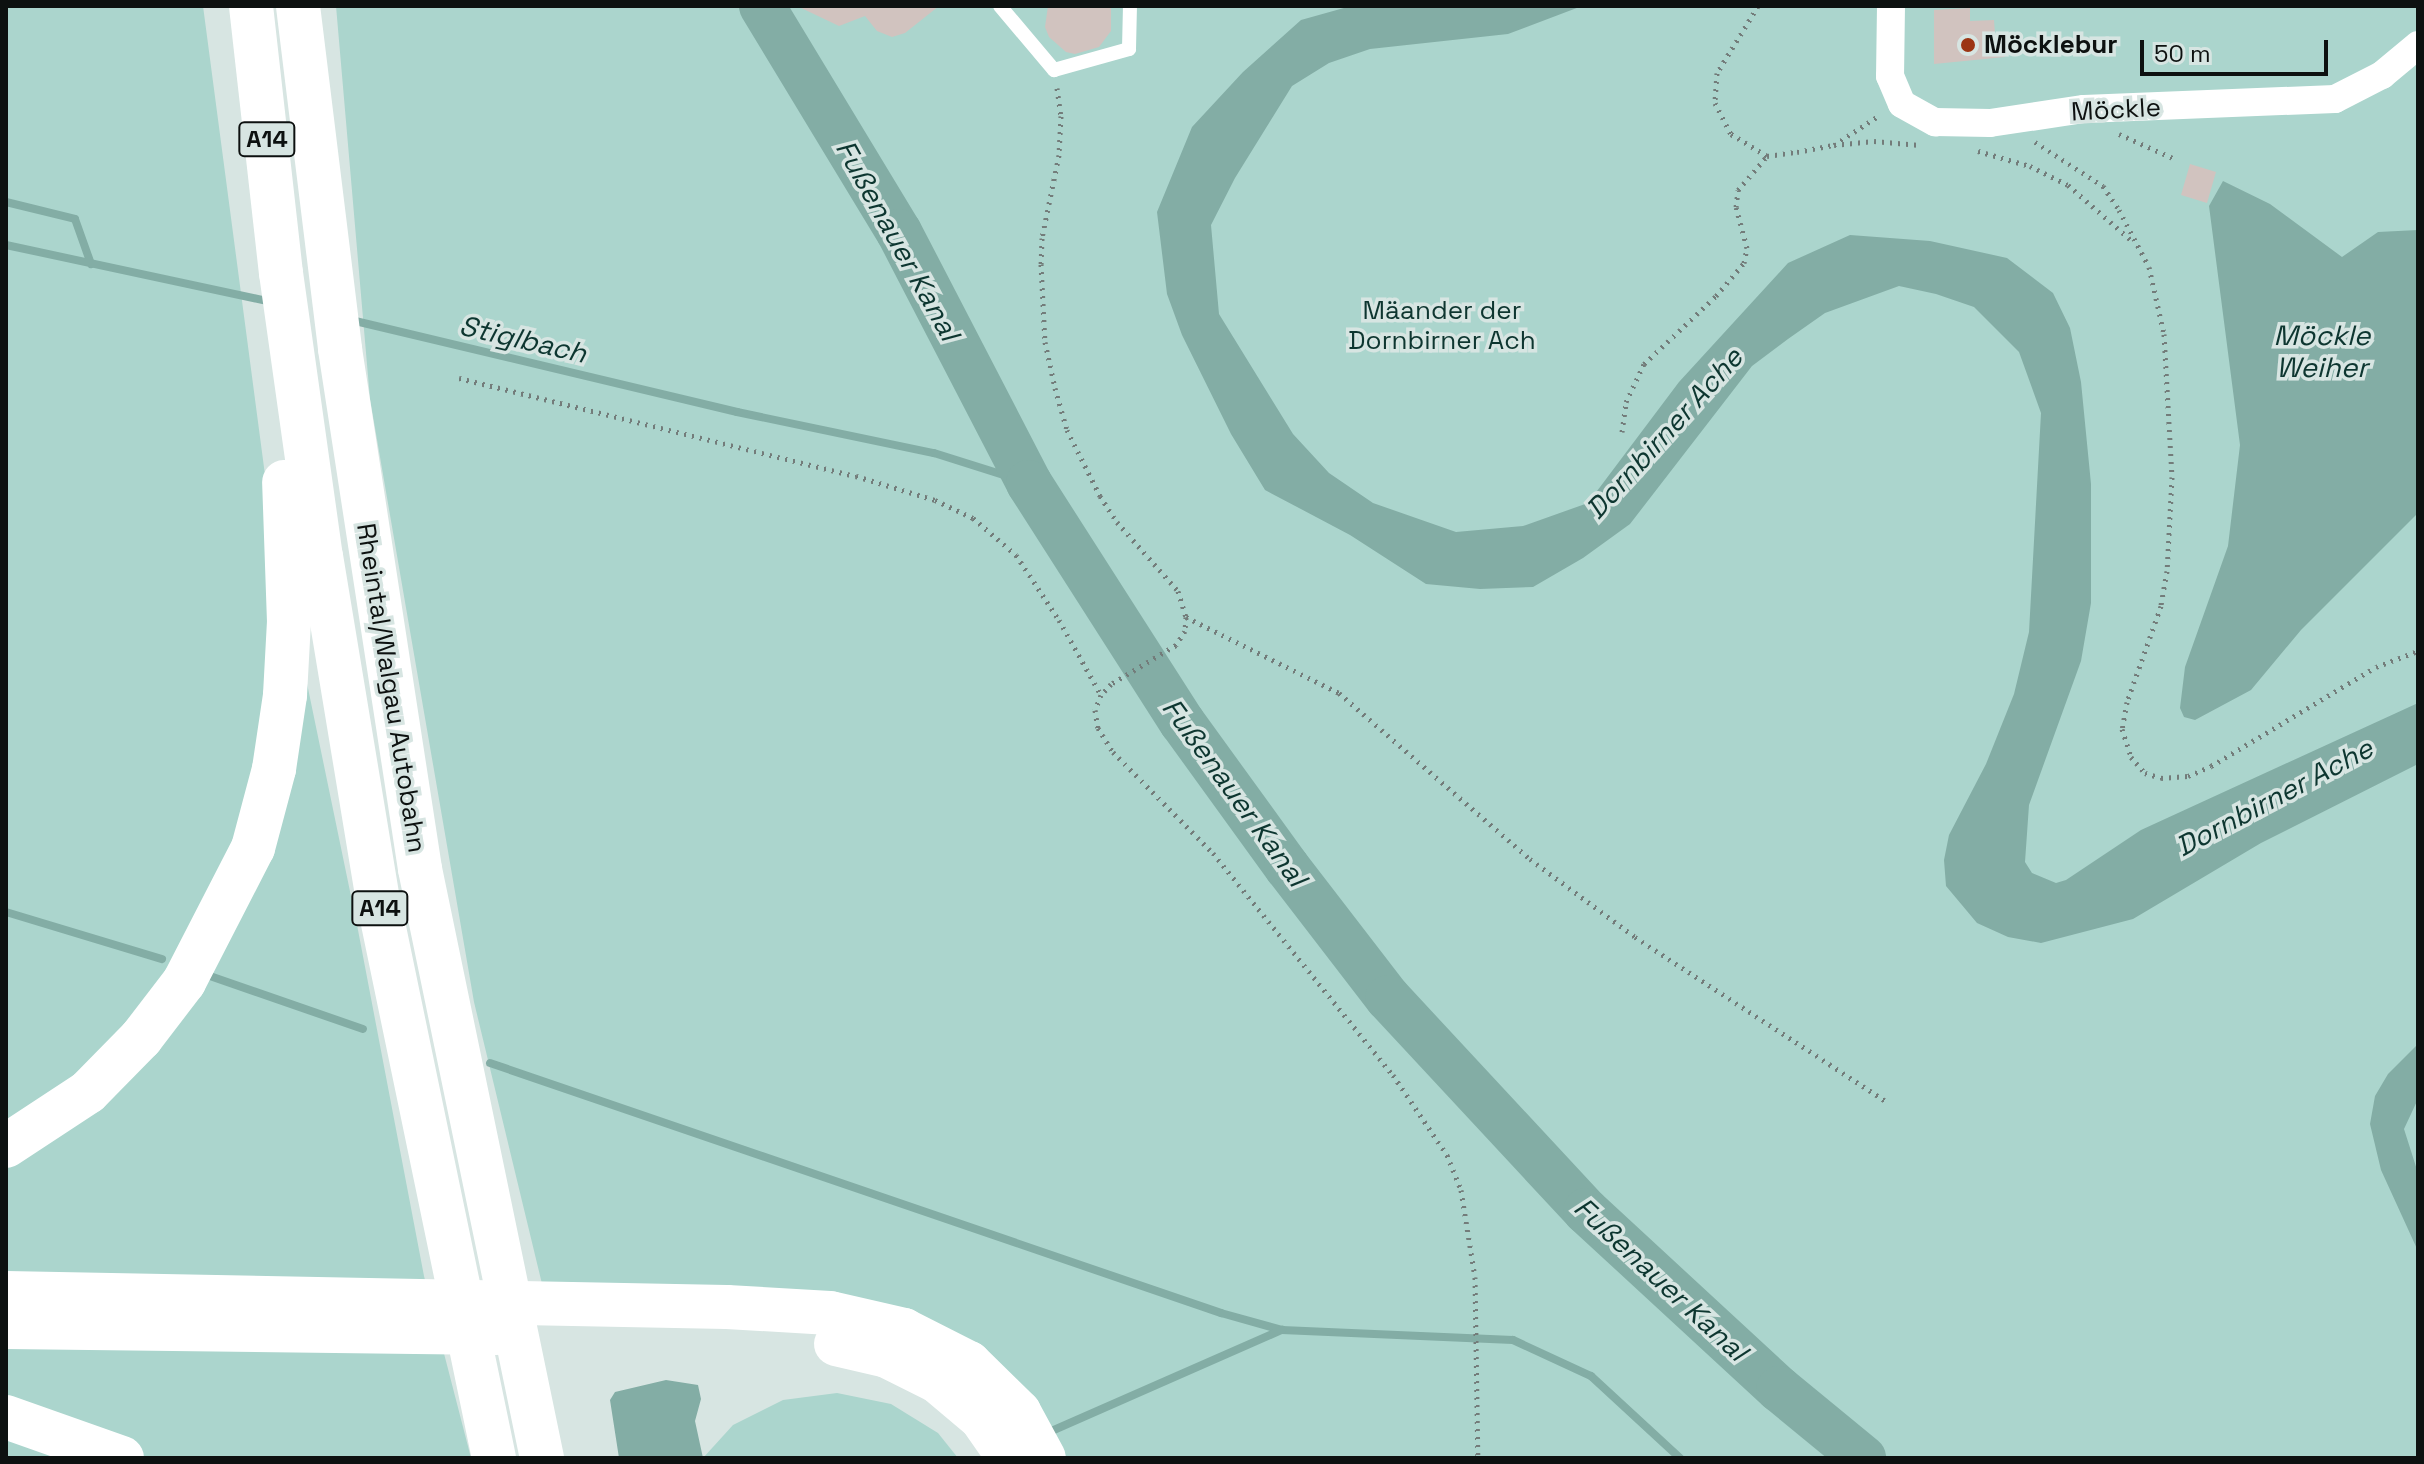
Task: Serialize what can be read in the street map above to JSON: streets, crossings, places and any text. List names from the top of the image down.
{
  "streets": {
    "highway": ["A14", "Rheintal/Walgau Autobahn"],
    "street": ["Möckle"]
  },
  "water": [
    "Fußenauer Kanal",
    "Möckle Weiher",
    "Stiglbach",
    "Dornbirner Ache"
  ],
  "parks": ["Mäander der Dornbirner Ach"],
  "places": ["Möcklebur"],
  "scale_bar": "50 m"
}
